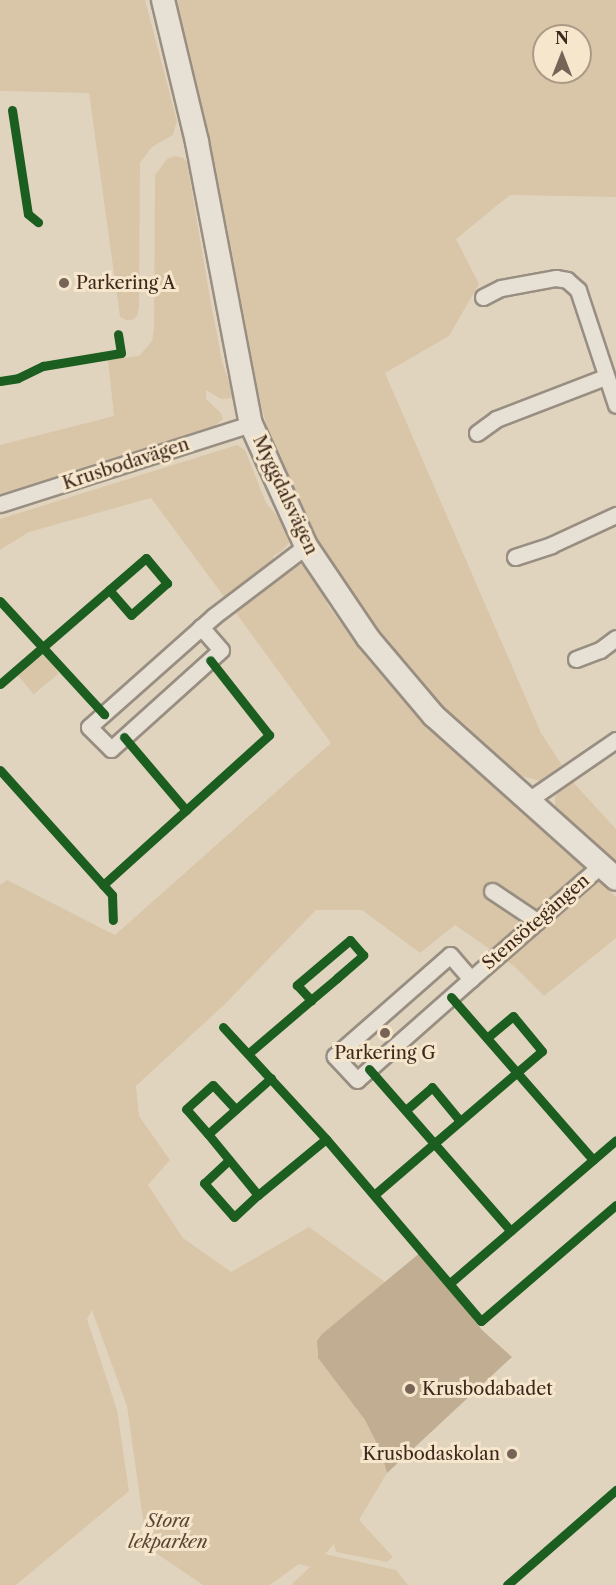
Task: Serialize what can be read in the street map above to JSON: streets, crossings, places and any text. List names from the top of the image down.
{
  "streets": {
    "street": ["Krusbodavägen", "Myggdalsvägen", "Stensötegången"]
  },
  "crossings": [
    ["Krusbodavägen", "Myggdalsvägen"],
    ["Myggdalsvägen", "Stensötegången"]
  ],
  "parks": ["Stora lekparken"],
  "places": [
    "Parkering A",
    "Parkering G",
    "Krusbodabadet",
    "Krusbodaskolan"
  ],
  "north": "top"
}
